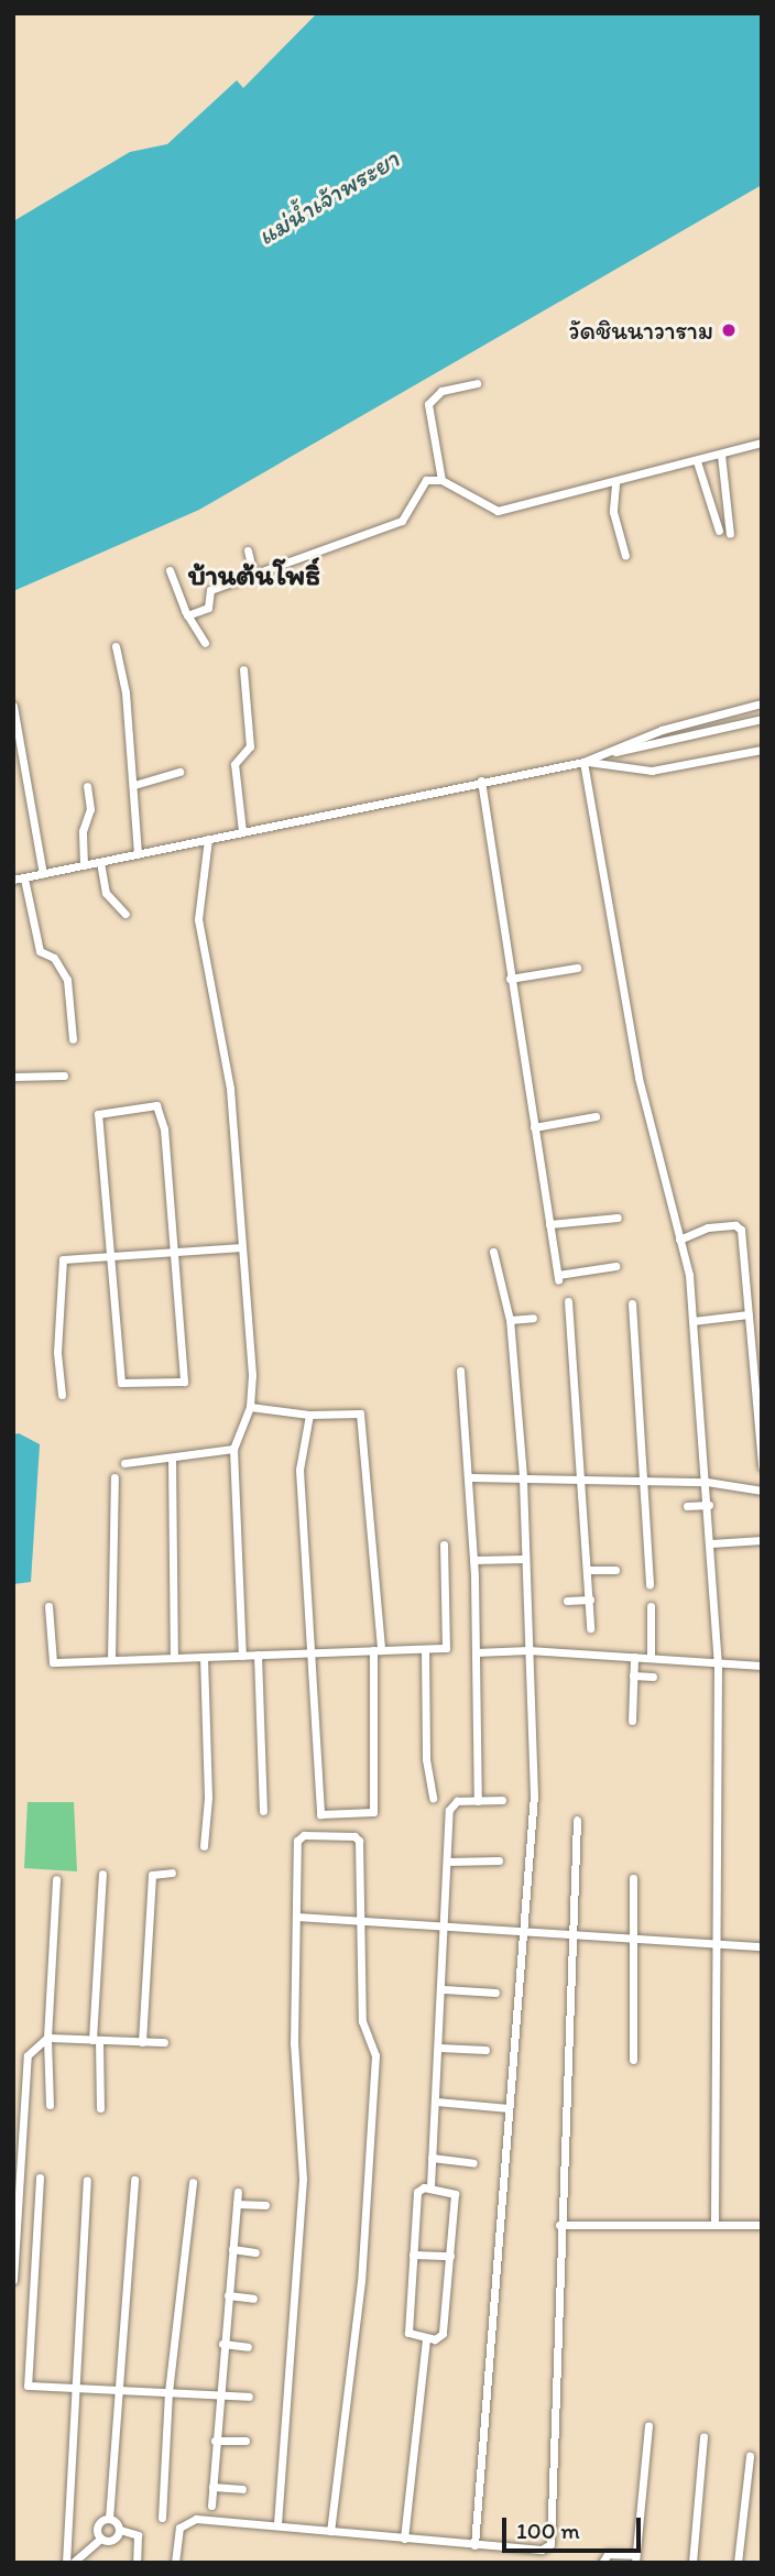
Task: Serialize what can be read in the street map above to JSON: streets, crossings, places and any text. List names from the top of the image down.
{
  "districts": ["บ้านต้นโพธิ์"],
  "water": ["แม่น้ำเจ้าพระยา"],
  "places": ["วัดชินนาวาราม"],
  "scale_bar": "100 m"
}
